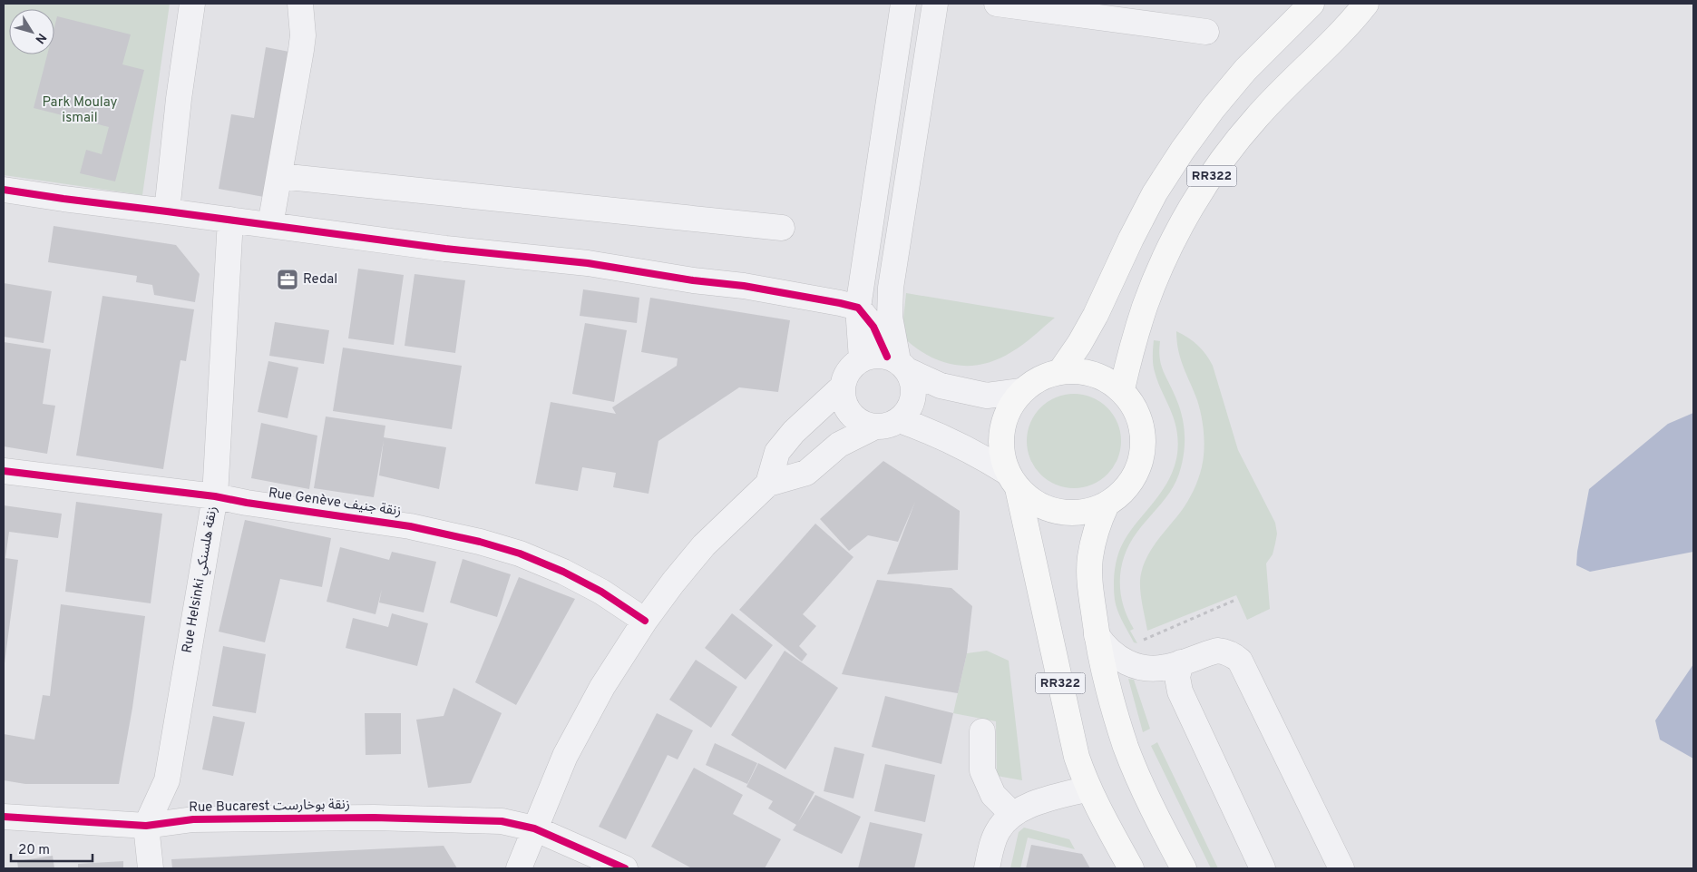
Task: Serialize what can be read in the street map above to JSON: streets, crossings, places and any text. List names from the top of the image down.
{
  "streets": {
    "main road": ["RR322"],
    "street": ["Rue Genève زنقة جنيف", "Rue Helsinki زنقة هلسنكي", "Rue Bucarest زنقة بوخارست"]
  },
  "crossings": [
    ["Rue Genève زنقة جنيف", "Rue Helsinki زنقة هلسنكي"],
    ["Rue Helsinki زنقة هلسنكي", "Rue Bucarest زنقة بوخارست"]
  ],
  "parks": ["Park Moulay ismail"],
  "places": {
    "office": ["Redal"]
  },
  "scale_bar": "20 m",
  "north": "bottom right"
}
